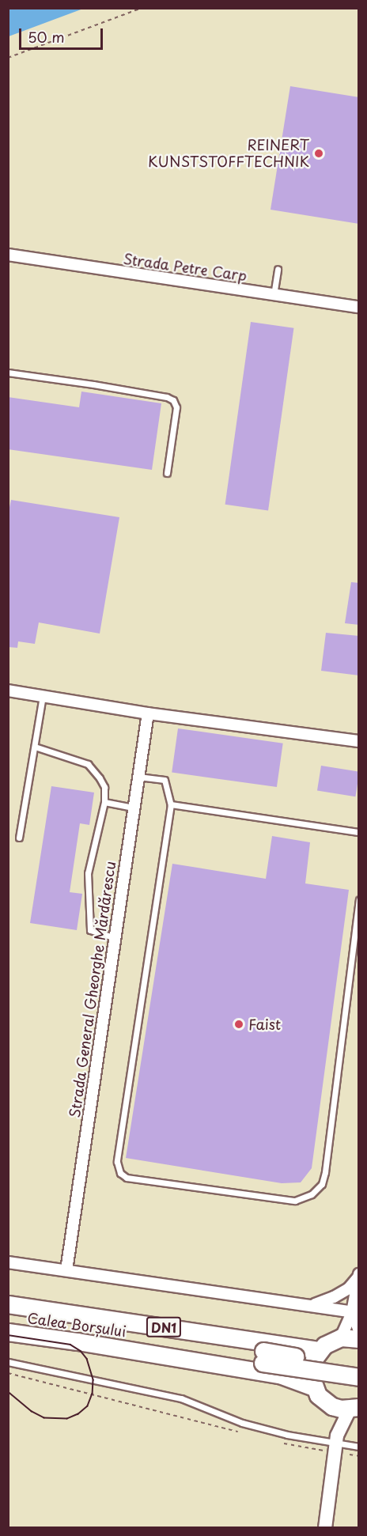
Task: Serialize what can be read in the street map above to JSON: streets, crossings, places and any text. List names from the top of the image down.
{
  "streets": {
    "main road": ["Calea Borșului", "DN1"],
    "street": ["Strada Petre Carp", "Strada General Gheorghe Mărdărescu"]
  },
  "places": ["REINERT KUNSTSTOFFTECHNIK", "Faist"],
  "scale_bar": "50 m"
}
